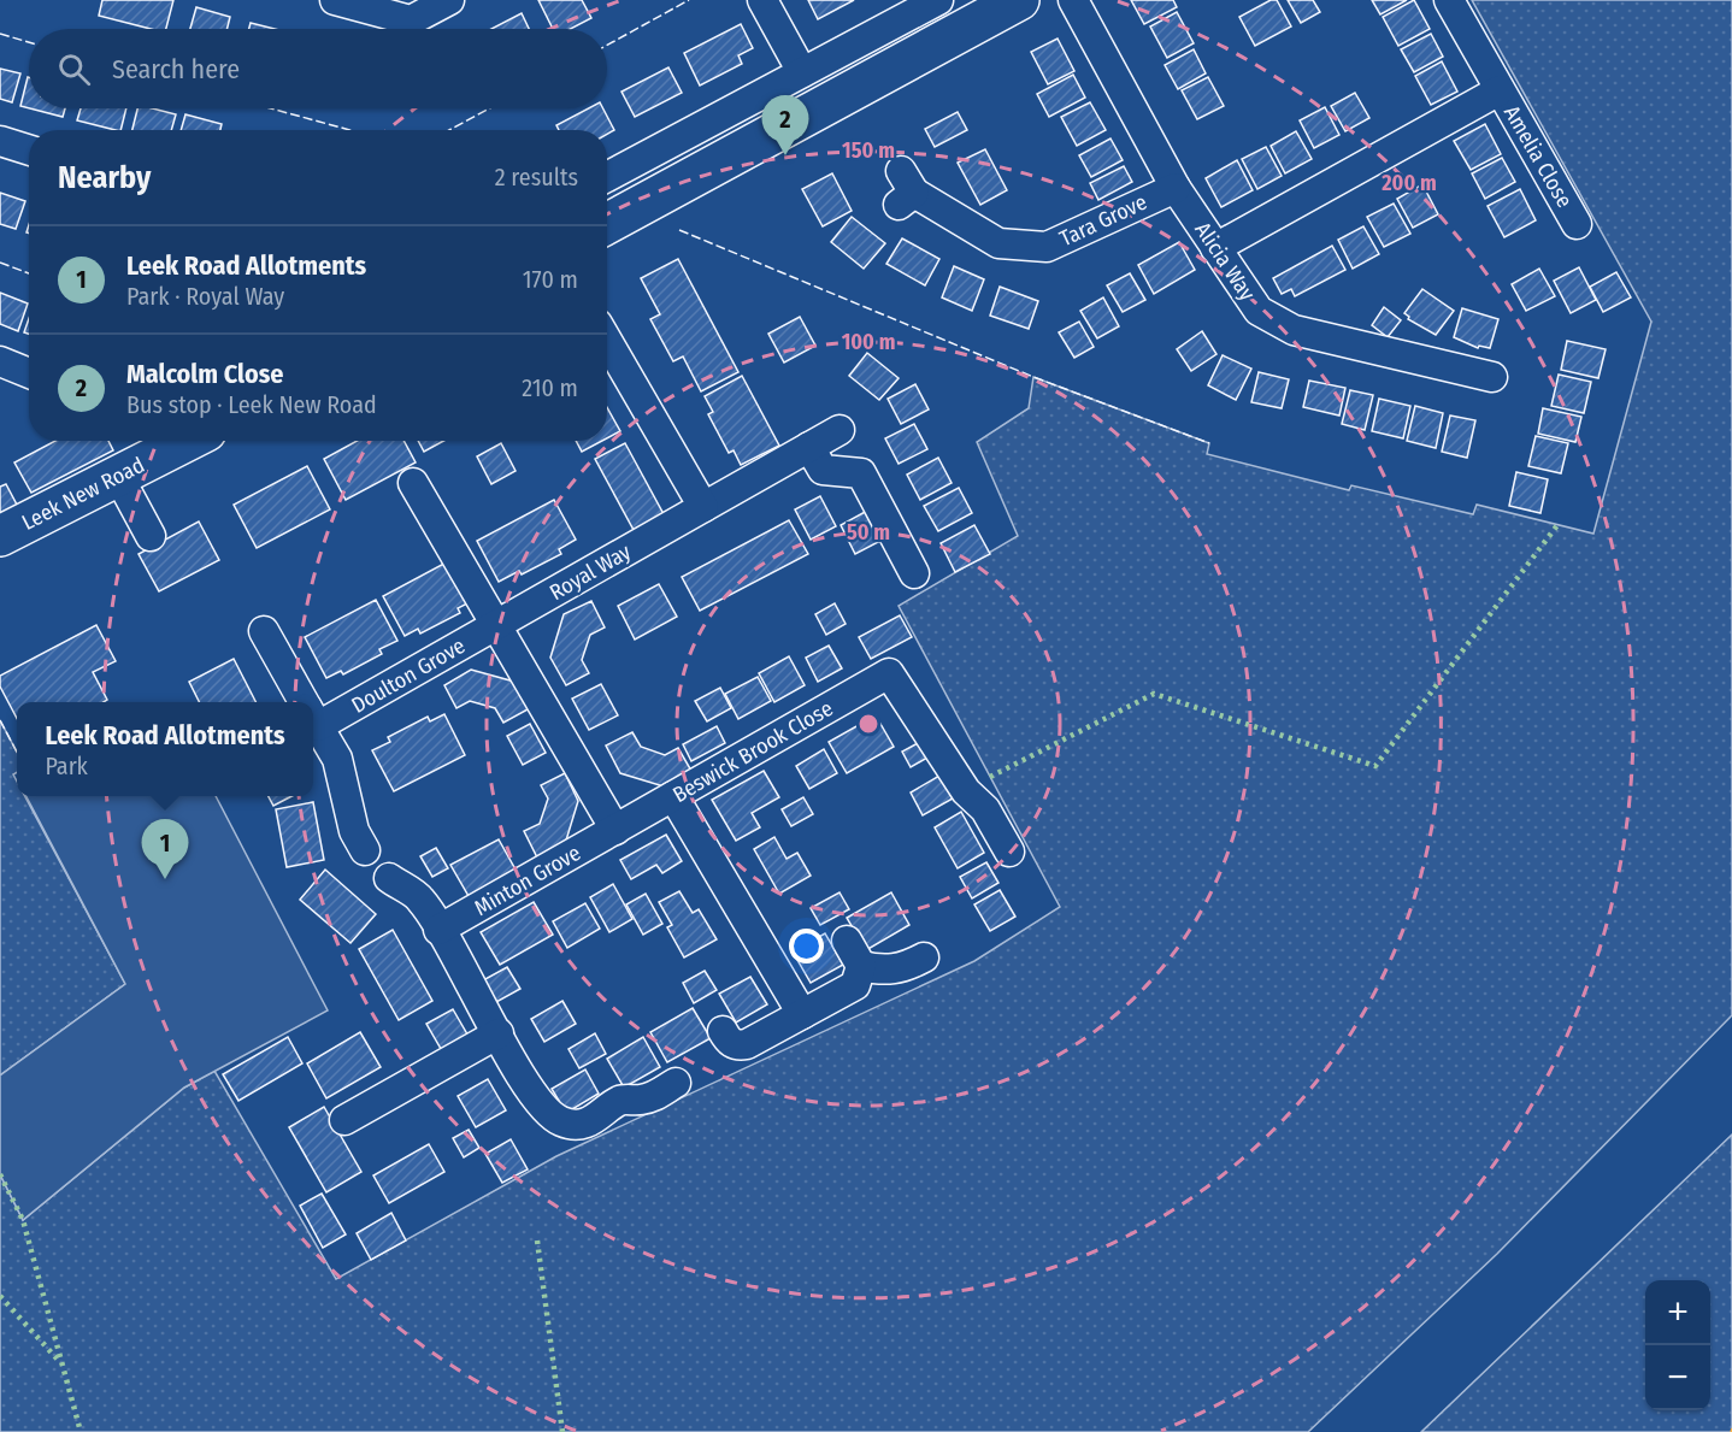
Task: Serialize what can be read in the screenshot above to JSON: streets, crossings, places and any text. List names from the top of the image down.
{
  "streets": {
    "highway": ["Leek New Road"],
    "street": [
      "Amelia Close",
      "Tara Grove",
      "Alicia Way",
      "Royal Way",
      "Doulton Grove",
      "Beswick Brook Close",
      "Minton Grove"
    ]
  },
  "crossings": [
    ["Amelia Close", "Alicia Way"],
    ["Tara Grove", "Alicia Way"],
    ["Royal Way", "Doulton Grove"],
    ["Beswick Brook Close", "Minton Grove"]
  ],
  "page": {
    "search": "Search here",
    "pins": ["2", "1"],
    "heading": ["Nearby", "2 results"],
    "list": [
      {
        "mark": "1",
        "name": "Leek Road Allotments",
        "note": "Park · Royal Way",
        "value": "170 m"
      },
      {
        "mark": "2",
        "name": "Malcolm Close",
        "note": "Bus stop · Leek New Road",
        "value": "210 m"
      }
    ],
    "popup": ["Leek Road Allotments", "Park"],
    "map_buttons": ["+", "−"]
  },
  "rings": [
    "150 m",
    "200 m",
    "100 m",
    "50 m"
  ]
}
